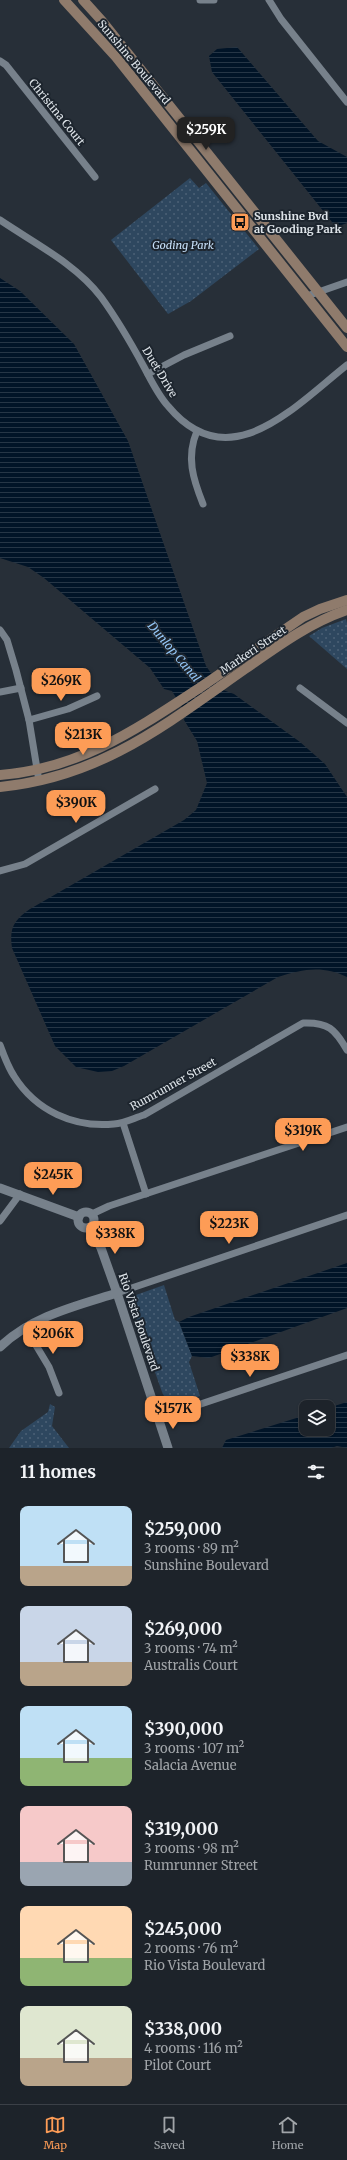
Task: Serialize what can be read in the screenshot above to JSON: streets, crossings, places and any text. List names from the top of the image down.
{
  "streets": {
    "main road": ["Sunshine Boulevard", "Markeri Street"],
    "street": [
      "Christina Court",
      "Duet Drive",
      "Rumrunner Street",
      "Rio Vista Boulevard"
    ]
  },
  "water": ["Dunlop Canal"],
  "parks": ["Goding Park"],
  "places": {
    "bus stop": ["Sunshine Bvd at Gooding Park"]
  },
  "page": {
    "price": [
      "$259K",
      "$269K",
      "$213K",
      "$390K",
      "$319K",
      "$245K",
      "$223K",
      "$338K",
      "$206K",
      "$338K",
      "$157K"
    ],
    "heading": "11 homes",
    "list": [
      {
        "name": "$259,000",
        "note": "3 rooms · 89 m² · Sunshine Boulevard"
      },
      {
        "name": "$269,000",
        "note": "3 rooms · 74 m² · Australis Court"
      },
      {
        "name": "$390,000",
        "note": "3 rooms · 107 m² · Salacia Avenue"
      },
      {
        "name": "$319,000",
        "note": "3 rooms · 98 m² · Rumrunner Street"
      },
      {
        "name": "$245,000",
        "note": "2 rooms · 76 m² · Rio Vista Boulevard"
      },
      {
        "name": "$338,000",
        "note": "4 rooms · 116 m² · Pilot Court"
      }
    ],
    "tabs": ["Map", "Saved", "Home"]
  }
}
